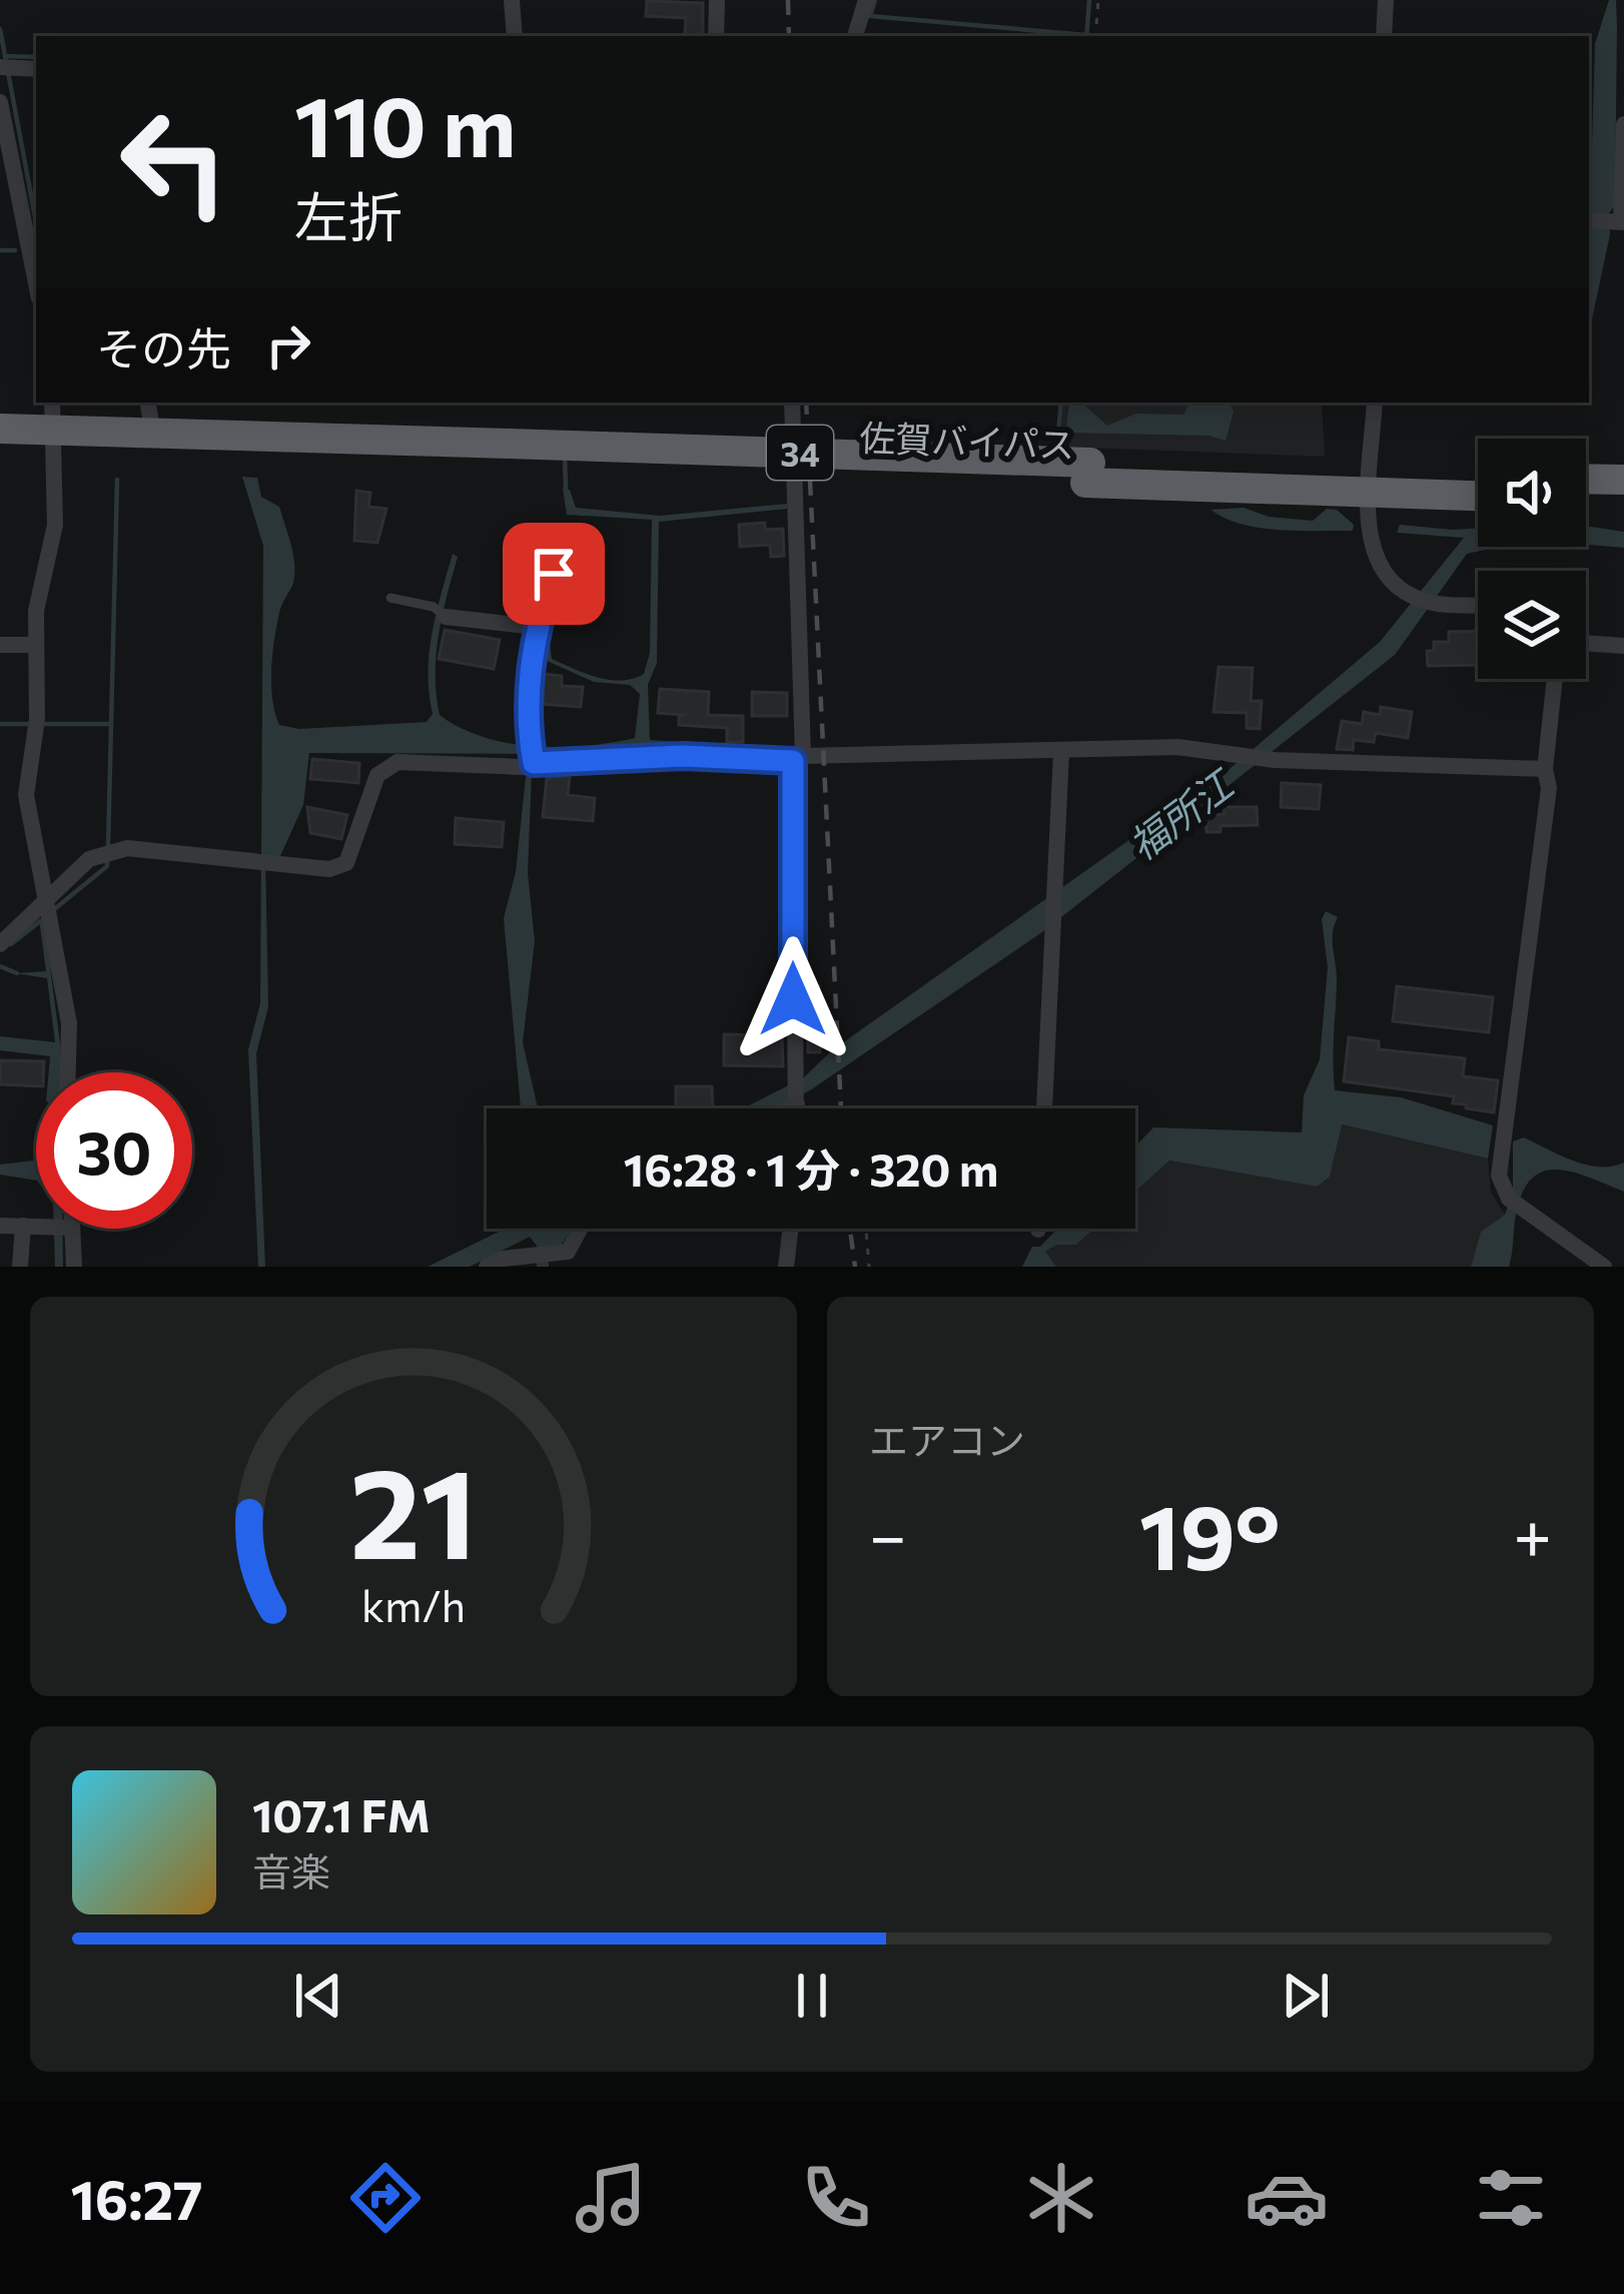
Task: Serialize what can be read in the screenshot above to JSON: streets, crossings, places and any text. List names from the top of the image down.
{
  "streets": {
    "highway": ["佐賀バイパス", "34"]
  },
  "water": ["福所江"],
  "page": {
    "turn": ["110 m", "左折"],
    "then": "その先",
    "limit": "30",
    "trip": "16:28 · 1 分 · 320 m",
    "tile": "エアコン",
    "heat": ["−", "19°", "+"],
    "song": ["107.1 FM", "音楽"],
    "tabs": "16:27",
    "gauge": ["21", "km/h"]
  }
}
